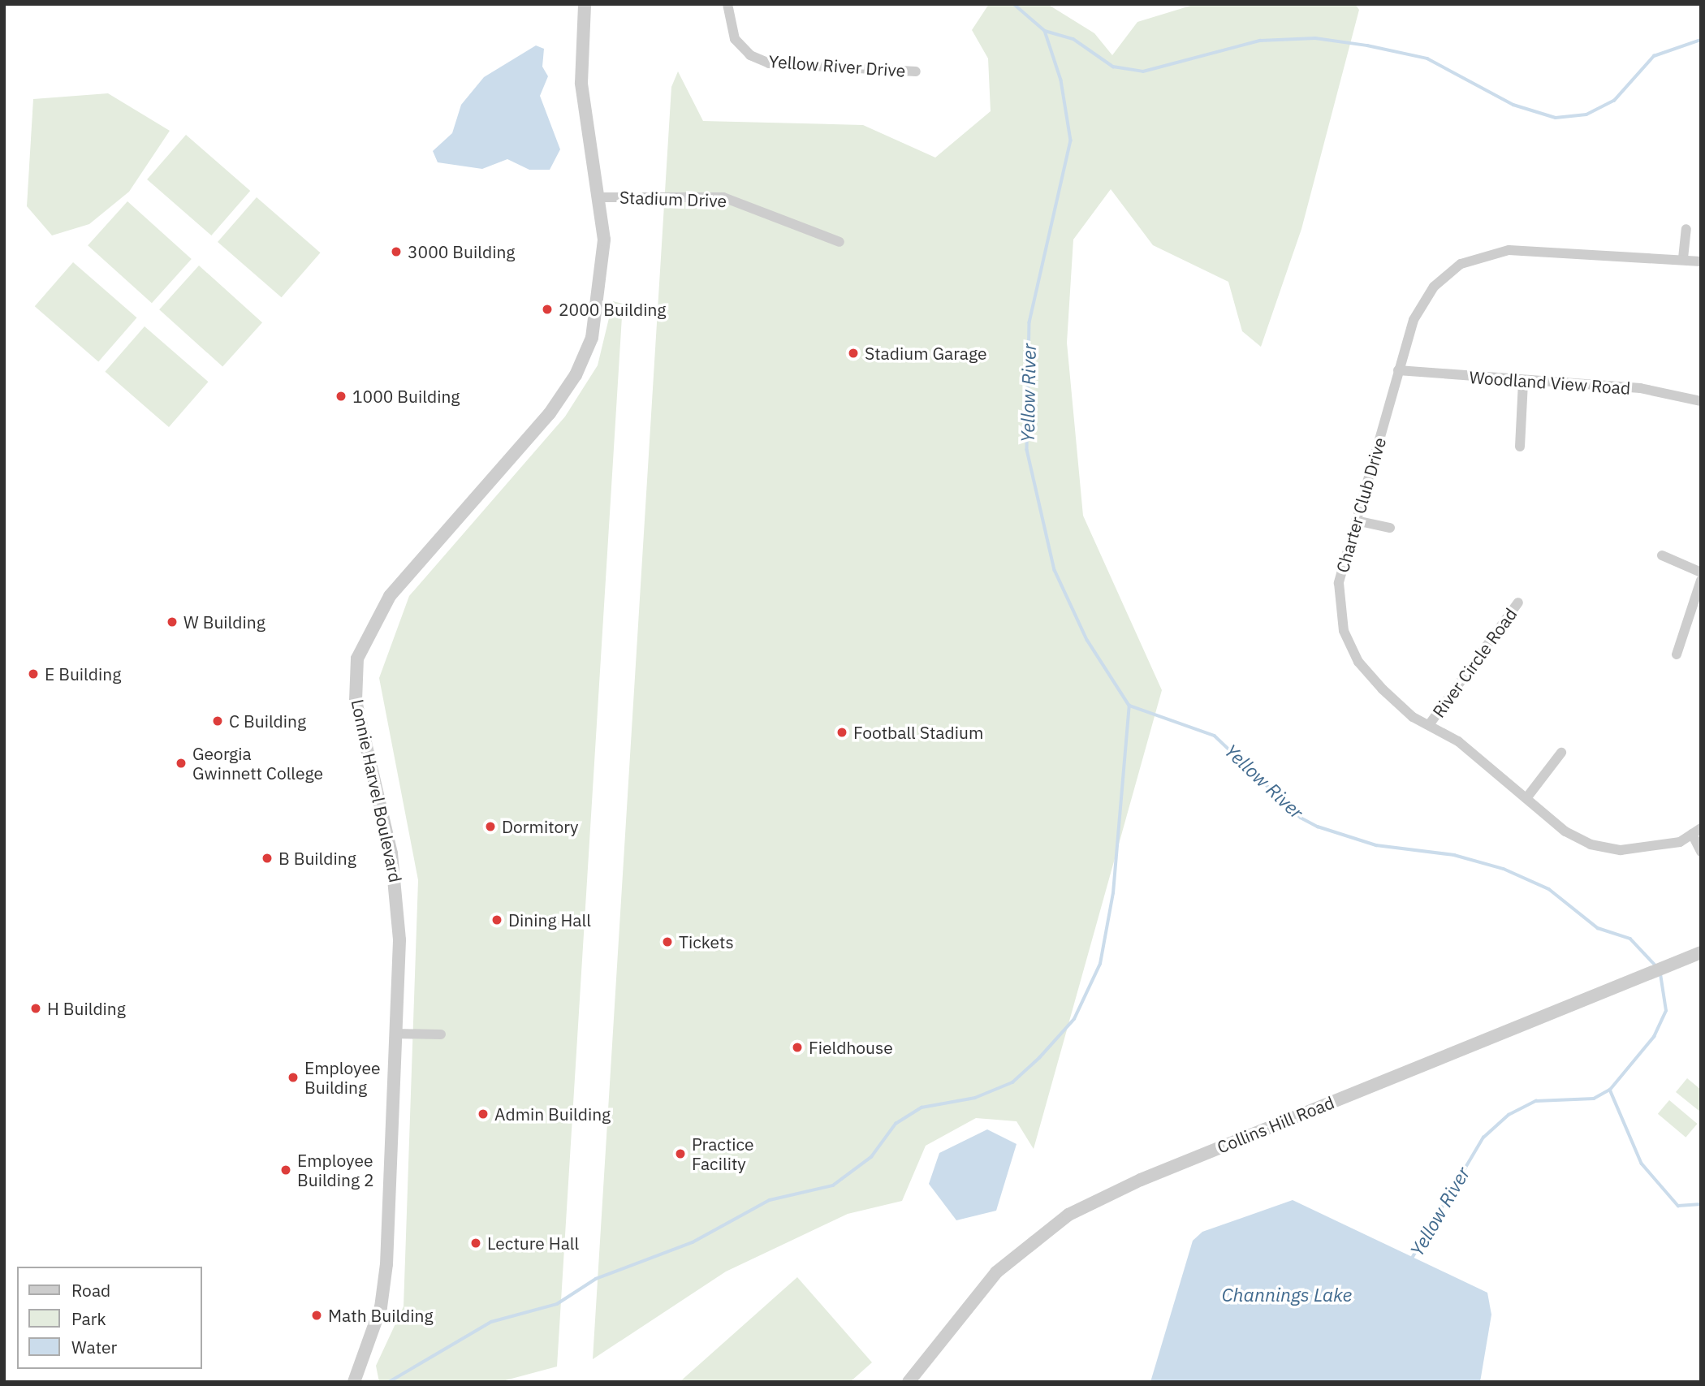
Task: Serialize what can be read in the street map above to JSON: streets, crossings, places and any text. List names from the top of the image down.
{
  "streets": {
    "street": [
      "Yellow River Drive",
      "Stadium Drive",
      "Woodland View Road",
      "Charter Club Drive",
      "River Circle Road",
      "Lonnie Harvel Boulevard",
      "Collins Hill Road"
    ]
  },
  "crossings": [
    ["Stadium Drive", "Lonnie Harvel Boulevard"],
    ["Woodland View Road", "Charter Club Drive"],
    ["Charter Club Drive", "River Circle Road"]
  ],
  "water": ["Yellow River", "Channings Lake"],
  "places": [
    "3000 Building",
    "2000 Building",
    "Stadium Garage",
    "1000 Building",
    "W Building",
    "E Building",
    "C Building",
    "Football Stadium",
    "Georgia Gwinnett College",
    "Dormitory",
    "B Building",
    "Dining Hall",
    "Tickets",
    "H Building",
    "Fieldhouse",
    "Employee Building",
    "Admin Building",
    "Practice Facility",
    "Employee Building 2",
    "Lecture Hall",
    "Math Building"
  ],
  "legend": ["Road", "Park", "Water"]
}
